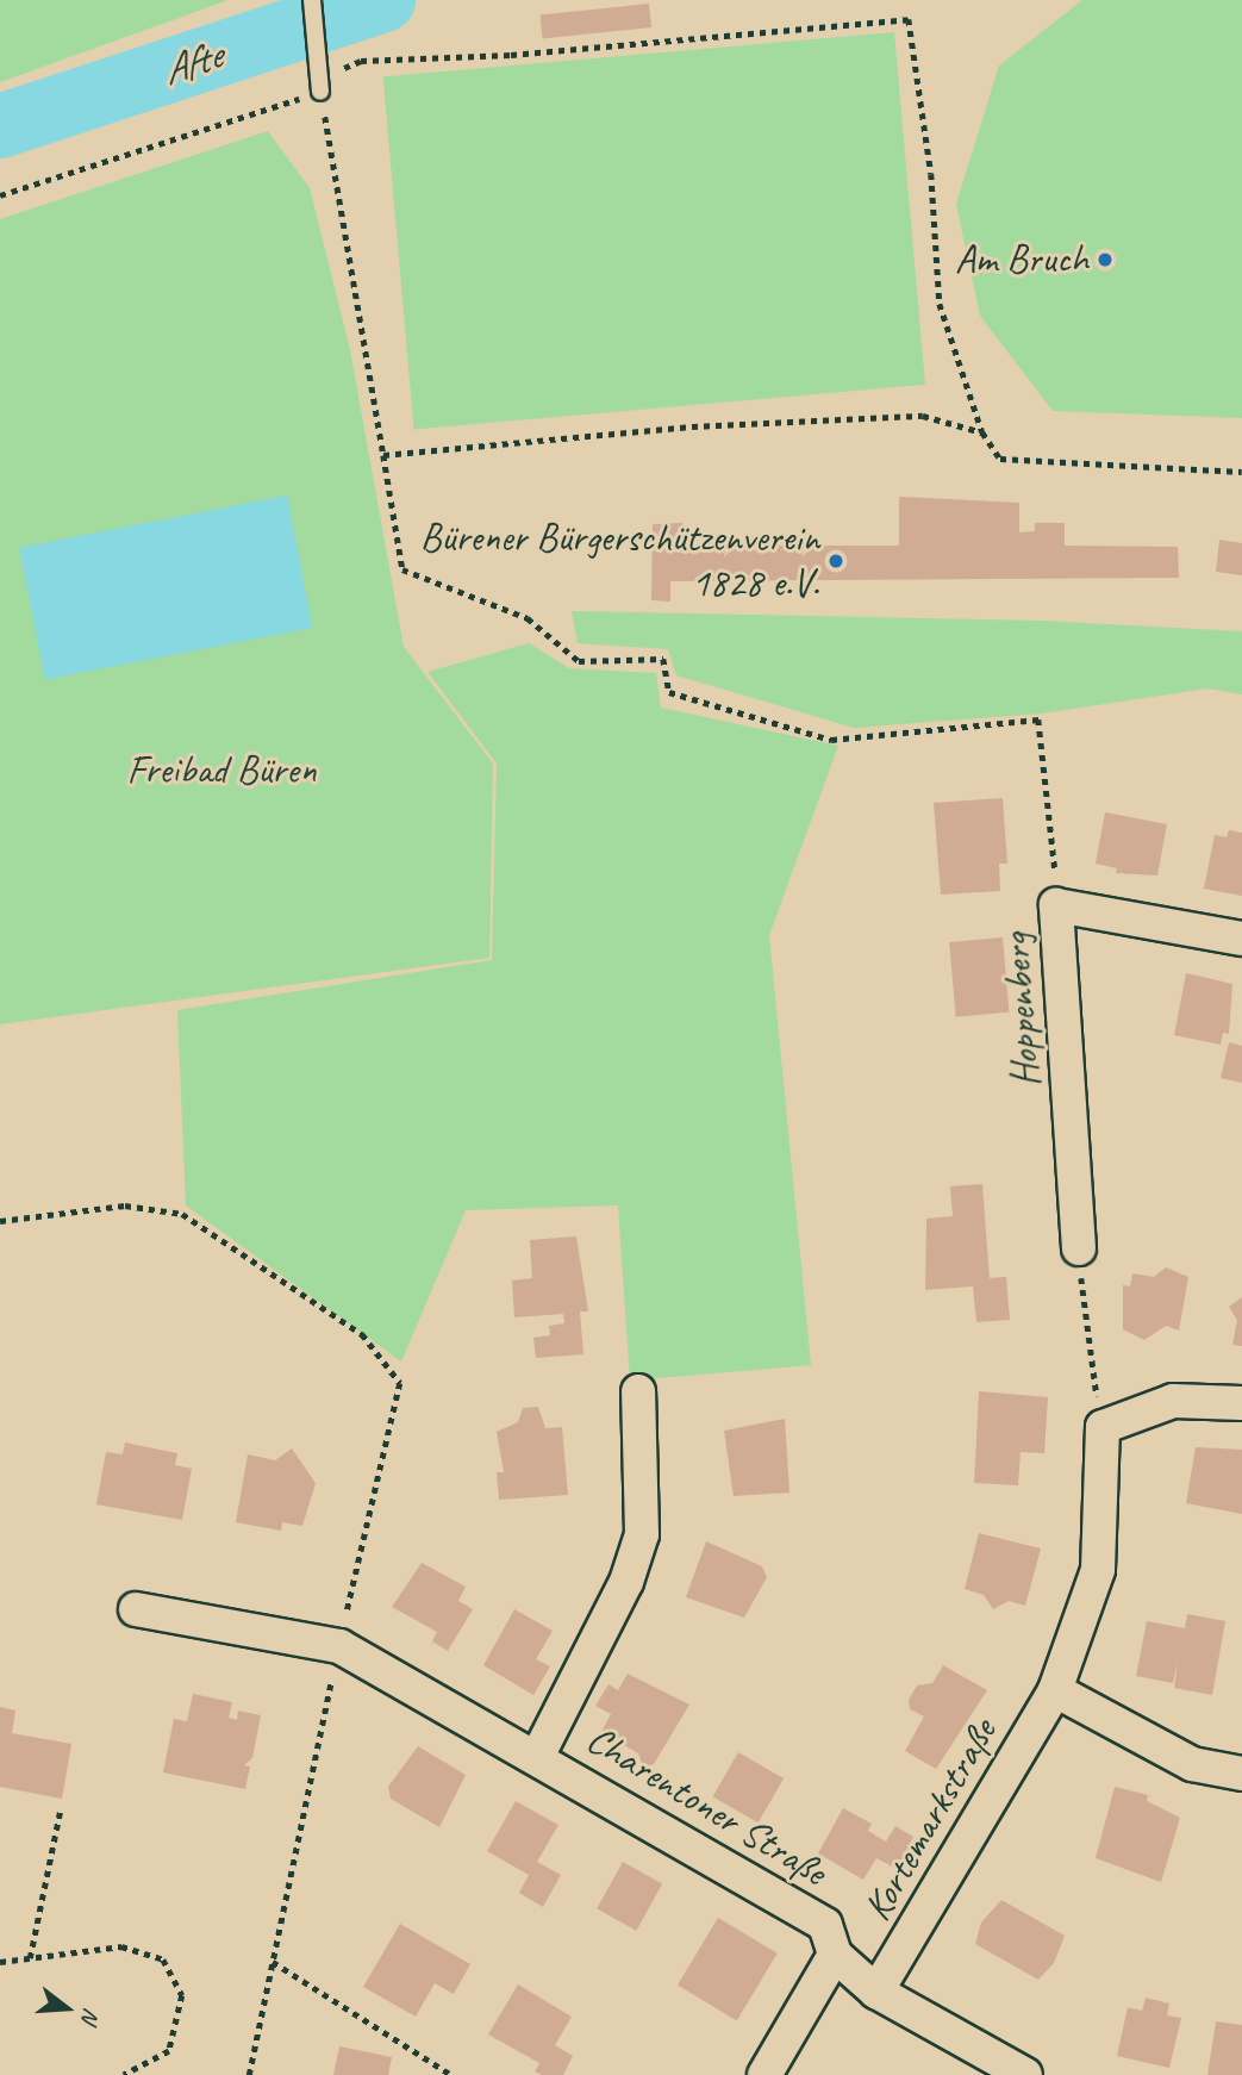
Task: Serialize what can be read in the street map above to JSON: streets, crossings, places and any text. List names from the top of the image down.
{
  "streets": {
    "street": ["Hoppenberg", "Charentoner Straße", "Kortemarkstraße"]
  },
  "crossings": [
    ["Charentoner Straße", "Kortemarkstraße"]
  ],
  "water": ["Afte"],
  "parks": ["Freibad Büren"],
  "places": ["Am Bruch", "Bürener Bürgerschützenverein 1828 e.V."],
  "north": "right"
}
